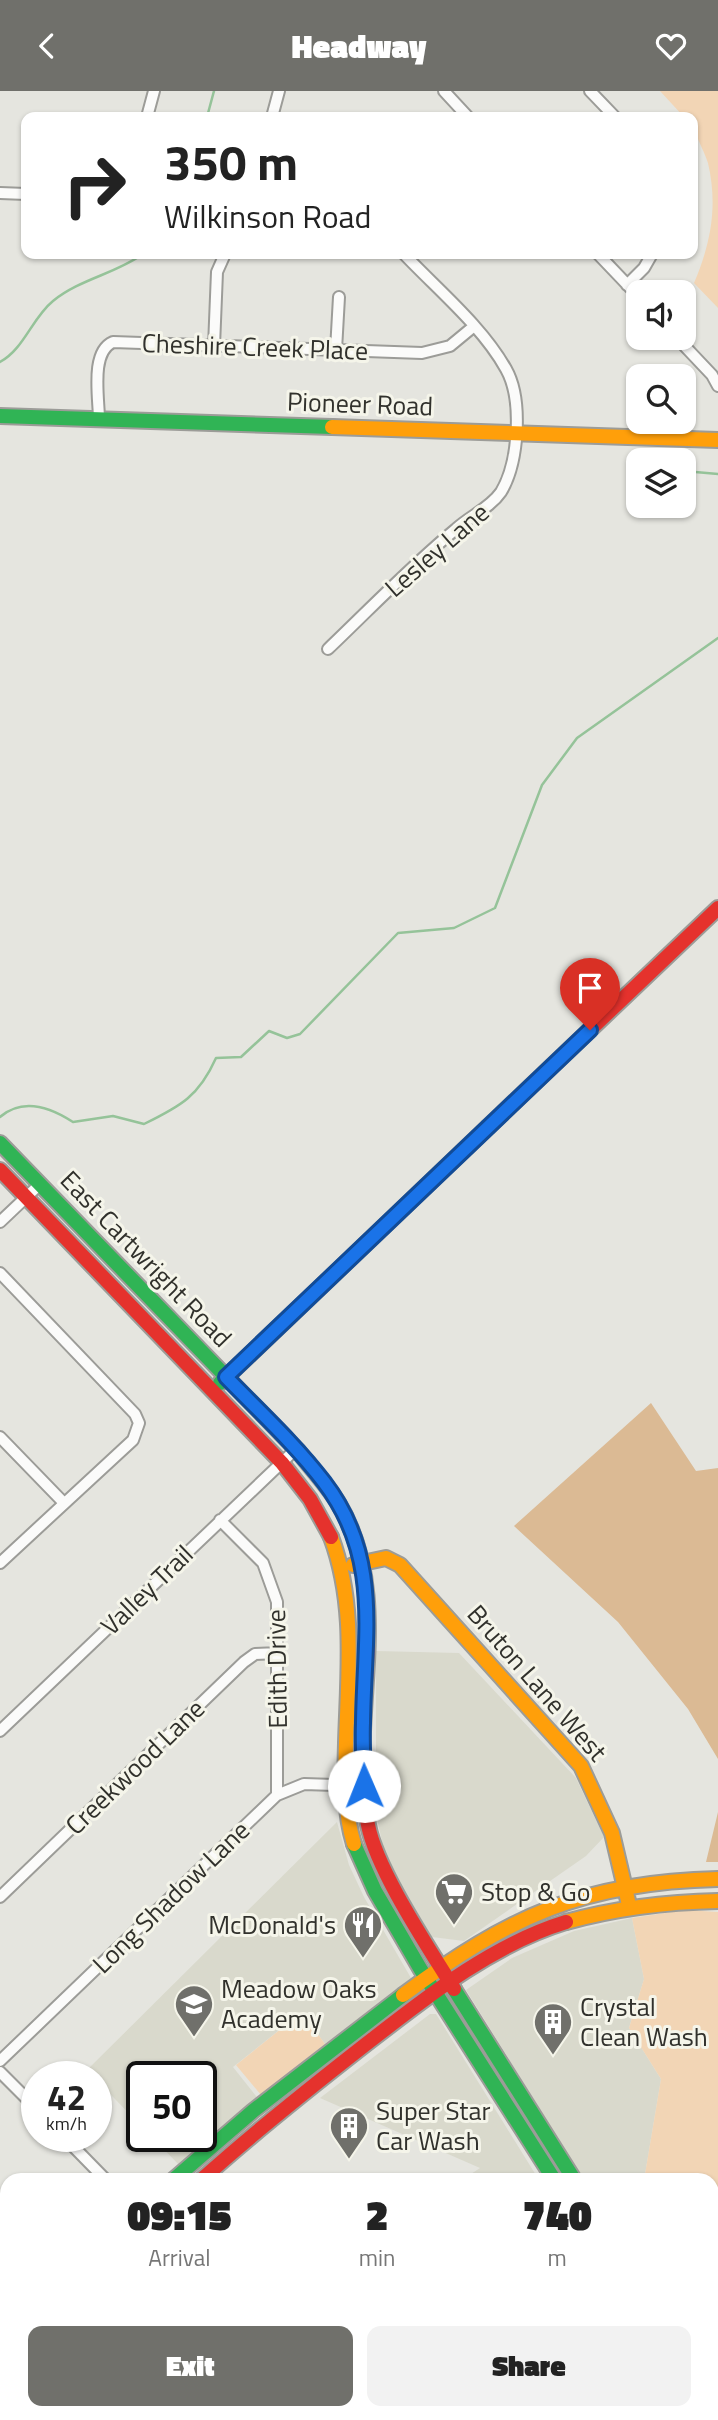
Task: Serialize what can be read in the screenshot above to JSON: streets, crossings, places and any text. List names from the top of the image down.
{
  "streets": {
    "main road": ["Pioneer Road", "East Cartwright Road", "Bruton Lane West"],
    "street": [
      "Cheshire Creek Place",
      "Lesley Lane",
      "Valley Trail",
      "Edith Drive",
      "Creekwood Lane",
      "Long Shadow Lane"
    ]
  },
  "crossings": [
    ["Cheshire Creek Place", "Pioneer Road"],
    ["Cheshire Creek Place", "Lesley Lane"],
    ["Pioneer Road", "Lesley Lane"],
    ["East Cartwright Road", "Valley Trail"],
    ["East Cartwright Road", "Bruton Lane West"],
    ["East Cartwright Road", "Long Shadow Lane"],
    ["Valley Trail", "Edith Drive"],
    ["Edith Drive", "Creekwood Lane"],
    ["Edith Drive", "Long Shadow Lane"]
  ],
  "places": {
    "supermarket": ["Stop & Go"],
    "restaurant": ["McDonald's"],
    "school or university": ["Meadow Oaks Academy"],
    "building": ["Crystal Clean Wash", "Super Star Car Wash"]
  },
  "page": {
    "header": "Headway",
    "turn": ["350 m", "Wilkinson Road"],
    "speed": "42 km/h",
    "limit": "50",
    "eta": [
      "09:15",
      "Arrival",
      "2",
      "min",
      "740",
      "m"
    ],
    "buttons": ["Exit", "Share"]
  }
}
